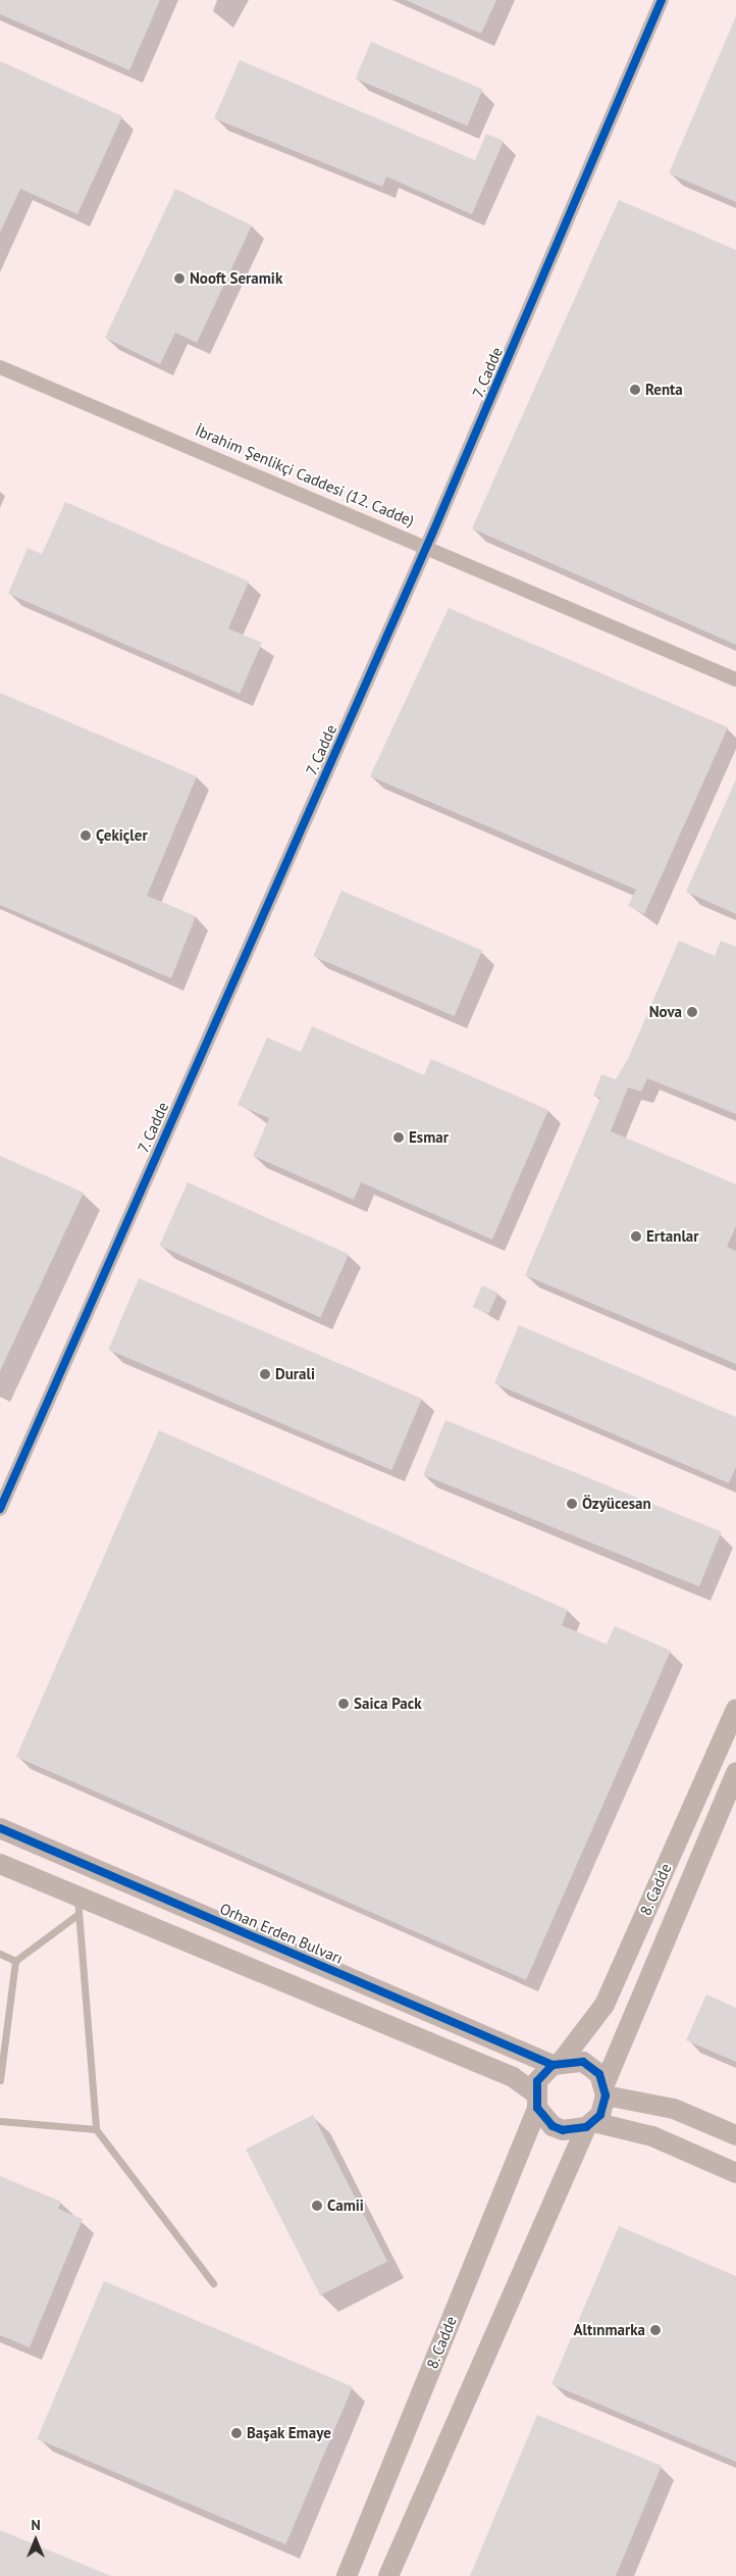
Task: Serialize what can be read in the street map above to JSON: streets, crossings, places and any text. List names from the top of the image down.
{
  "streets": {
    "street": [
      "7. Cadde",
      "İbrahim Şenlikçi Caddesi (12. Cadde)",
      "8. Cadde",
      "Orhan Erden Bulvarı"
    ]
  },
  "crossings": [
    ["7. Cadde", "İbrahim Şenlikçi Caddesi (12. Cadde)"],
    ["8. Cadde", "Orhan Erden Bulvarı"]
  ],
  "places": [
    "Nooft Seramik",
    "Renta",
    "Çekiçler",
    "Nova",
    "Esmar",
    "Ertanlar",
    "Durali",
    "Özyücesan",
    "Saica Pack",
    "Camii",
    "Altınmarka",
    "Başak Emaye"
  ],
  "north": "top"
}
